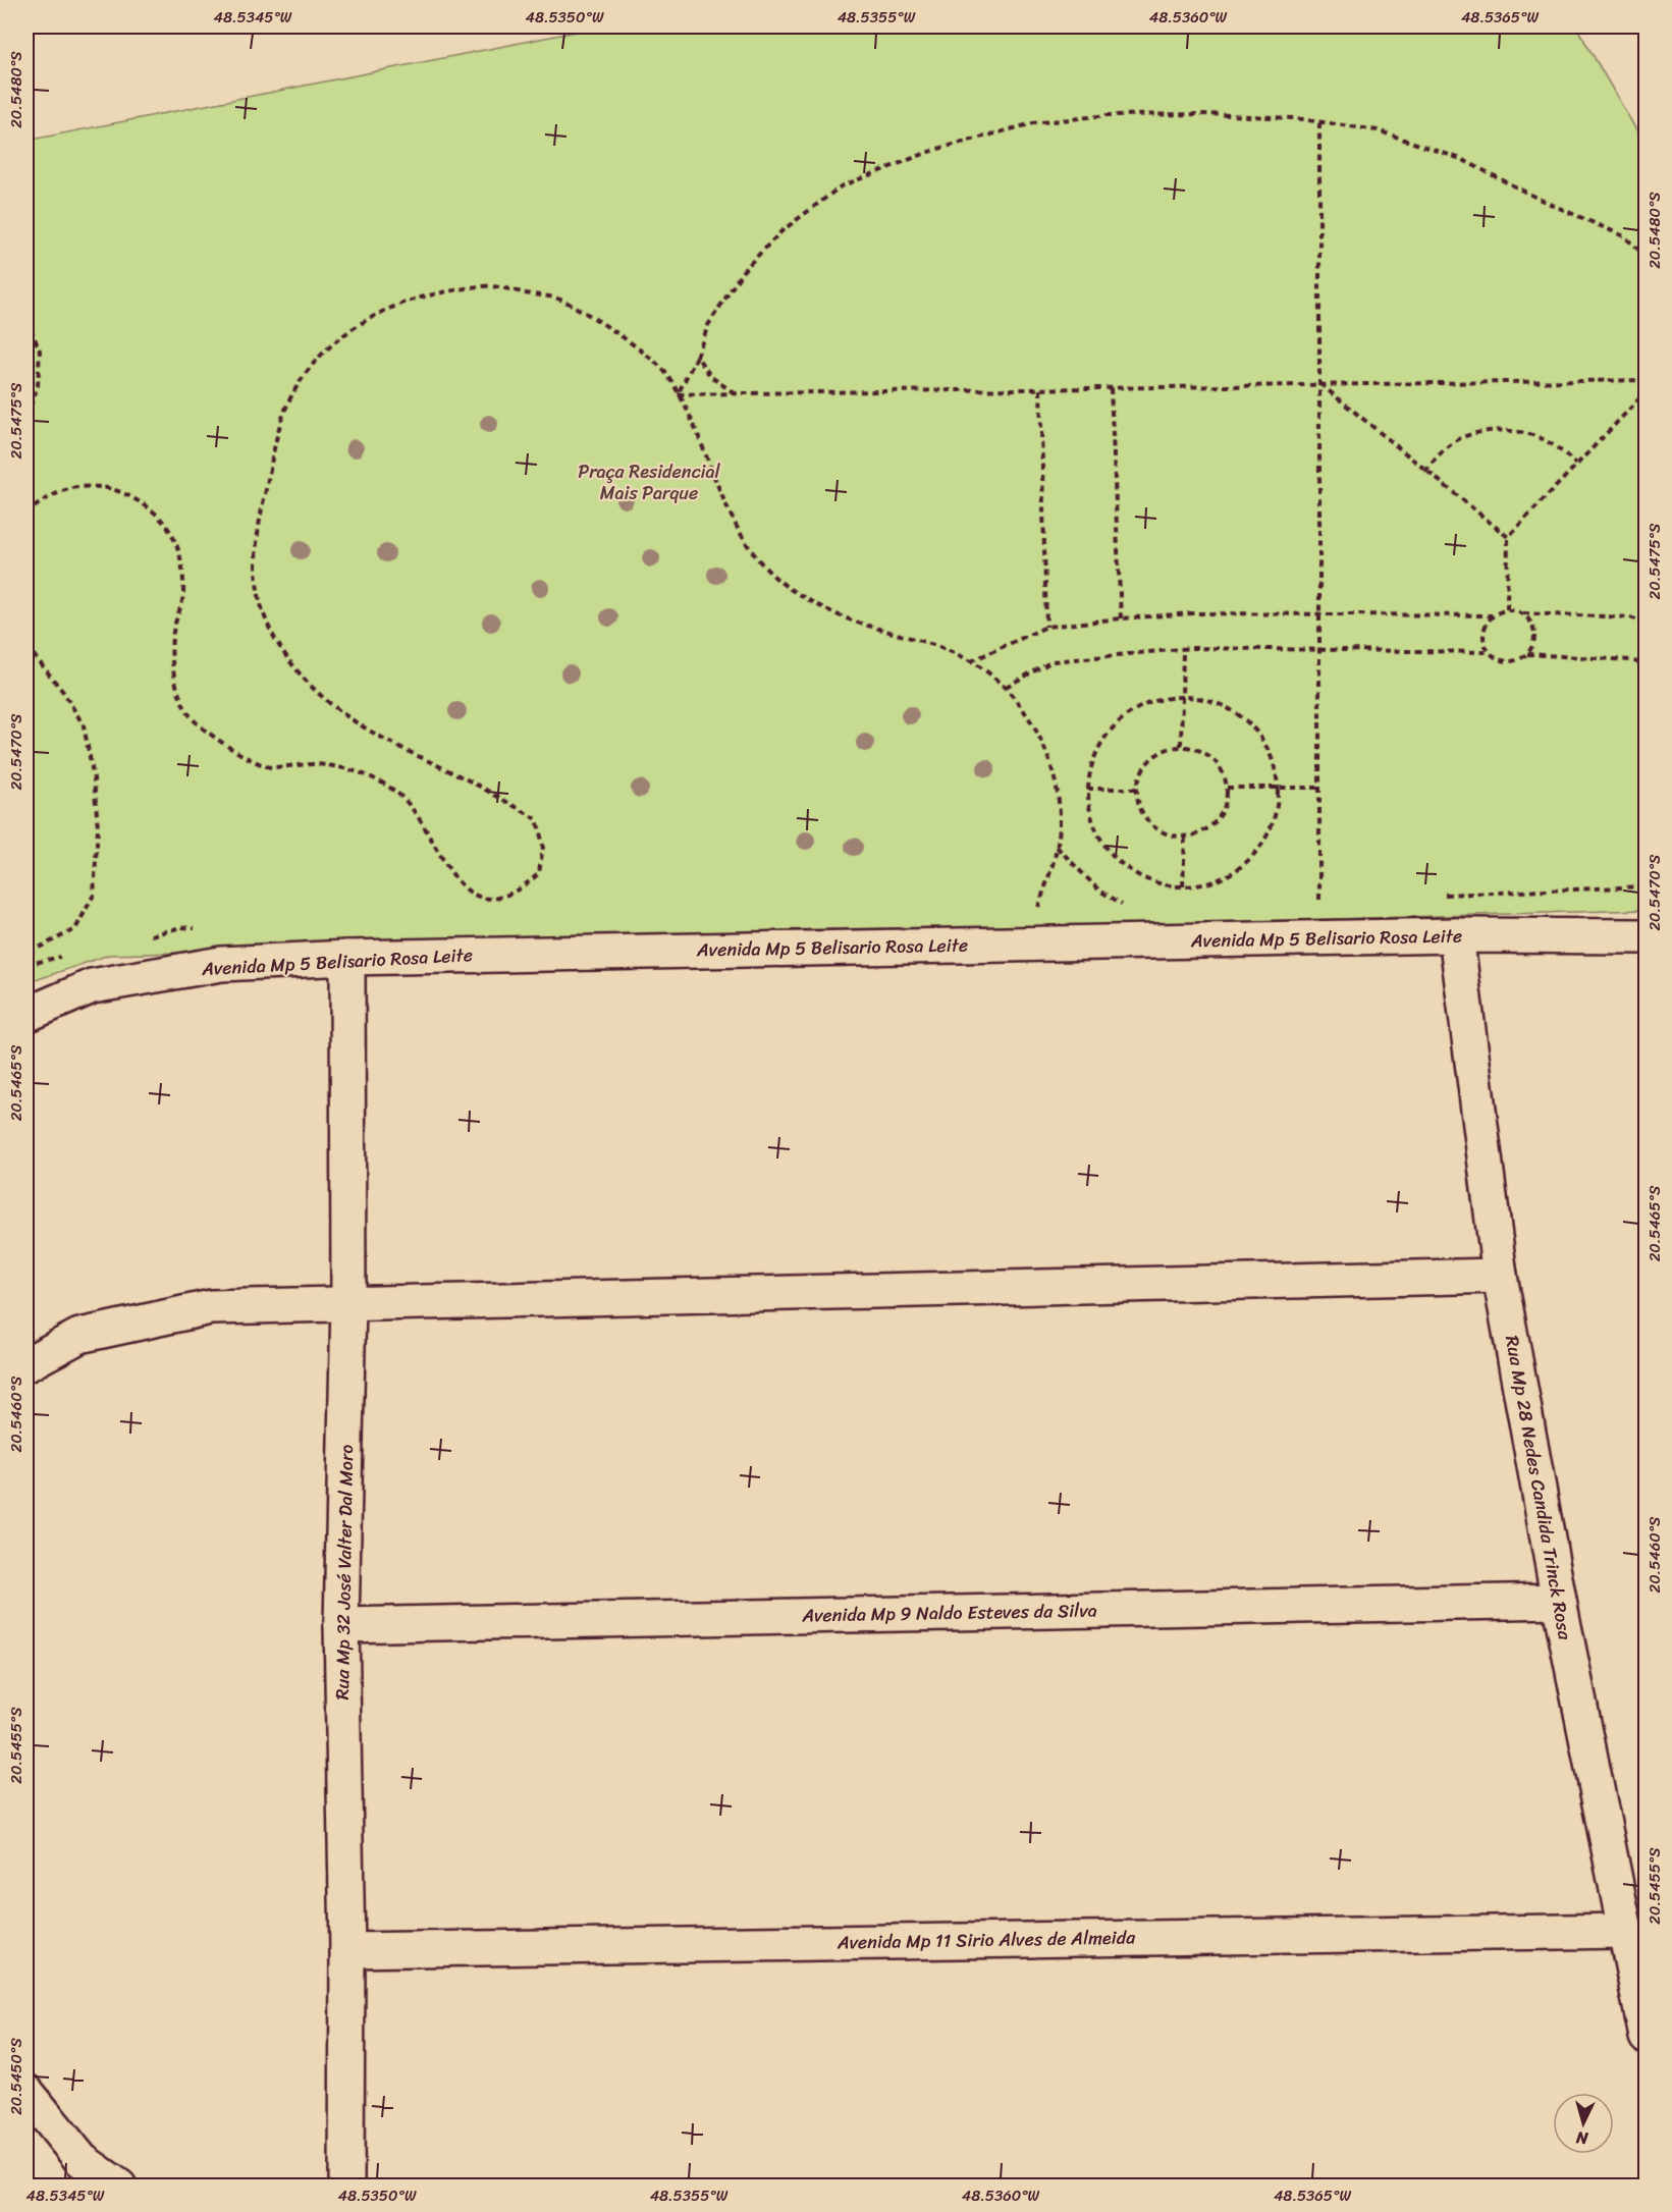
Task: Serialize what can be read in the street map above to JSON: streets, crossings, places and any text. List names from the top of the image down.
{
  "streets": {
    "street": [
      "Avenida Mp 5 Belisario Rosa Leite",
      "Rua Mp 28 Nedes Candida Trinck Rosa",
      "Rua Mp 32 José Valter Dal Moro",
      "Avenida Mp 9 Naldo Esteves da Silva",
      "Avenida Mp 11 Sirio Alves de Almeida"
    ]
  },
  "crossings": [
    ["Avenida Mp 5 Belisario Rosa Leite", "Rua Mp 28 Nedes Candida Trinck Rosa"],
    ["Avenida Mp 5 Belisario Rosa Leite", "Rua Mp 32 José Valter Dal Moro"],
    ["Rua Mp 28 Nedes Candida Trinck Rosa", "Avenida Mp 9 Naldo Esteves da Silva"],
    ["Rua Mp 28 Nedes Candida Trinck Rosa", "Avenida Mp 11 Sirio Alves de Almeida"],
    ["Rua Mp 32 José Valter Dal Moro", "Avenida Mp 9 Naldo Esteves da Silva"],
    ["Rua Mp 32 José Valter Dal Moro", "Avenida Mp 11 Sirio Alves de Almeida"]
  ],
  "parks": ["Praça Residencial Mais Parque"],
  "north": "bottom",
  "coordinates": [
    "48.5345°W",
    "48.5350°W",
    "48.5355°W",
    "48.5360°W",
    "48.5365°W",
    "20.5480°S",
    "20.5475°S",
    "20.5470°S",
    "20.5465°S",
    "20.5460°S",
    "20.5455°S",
    "20.5450°S"
  ]
}
